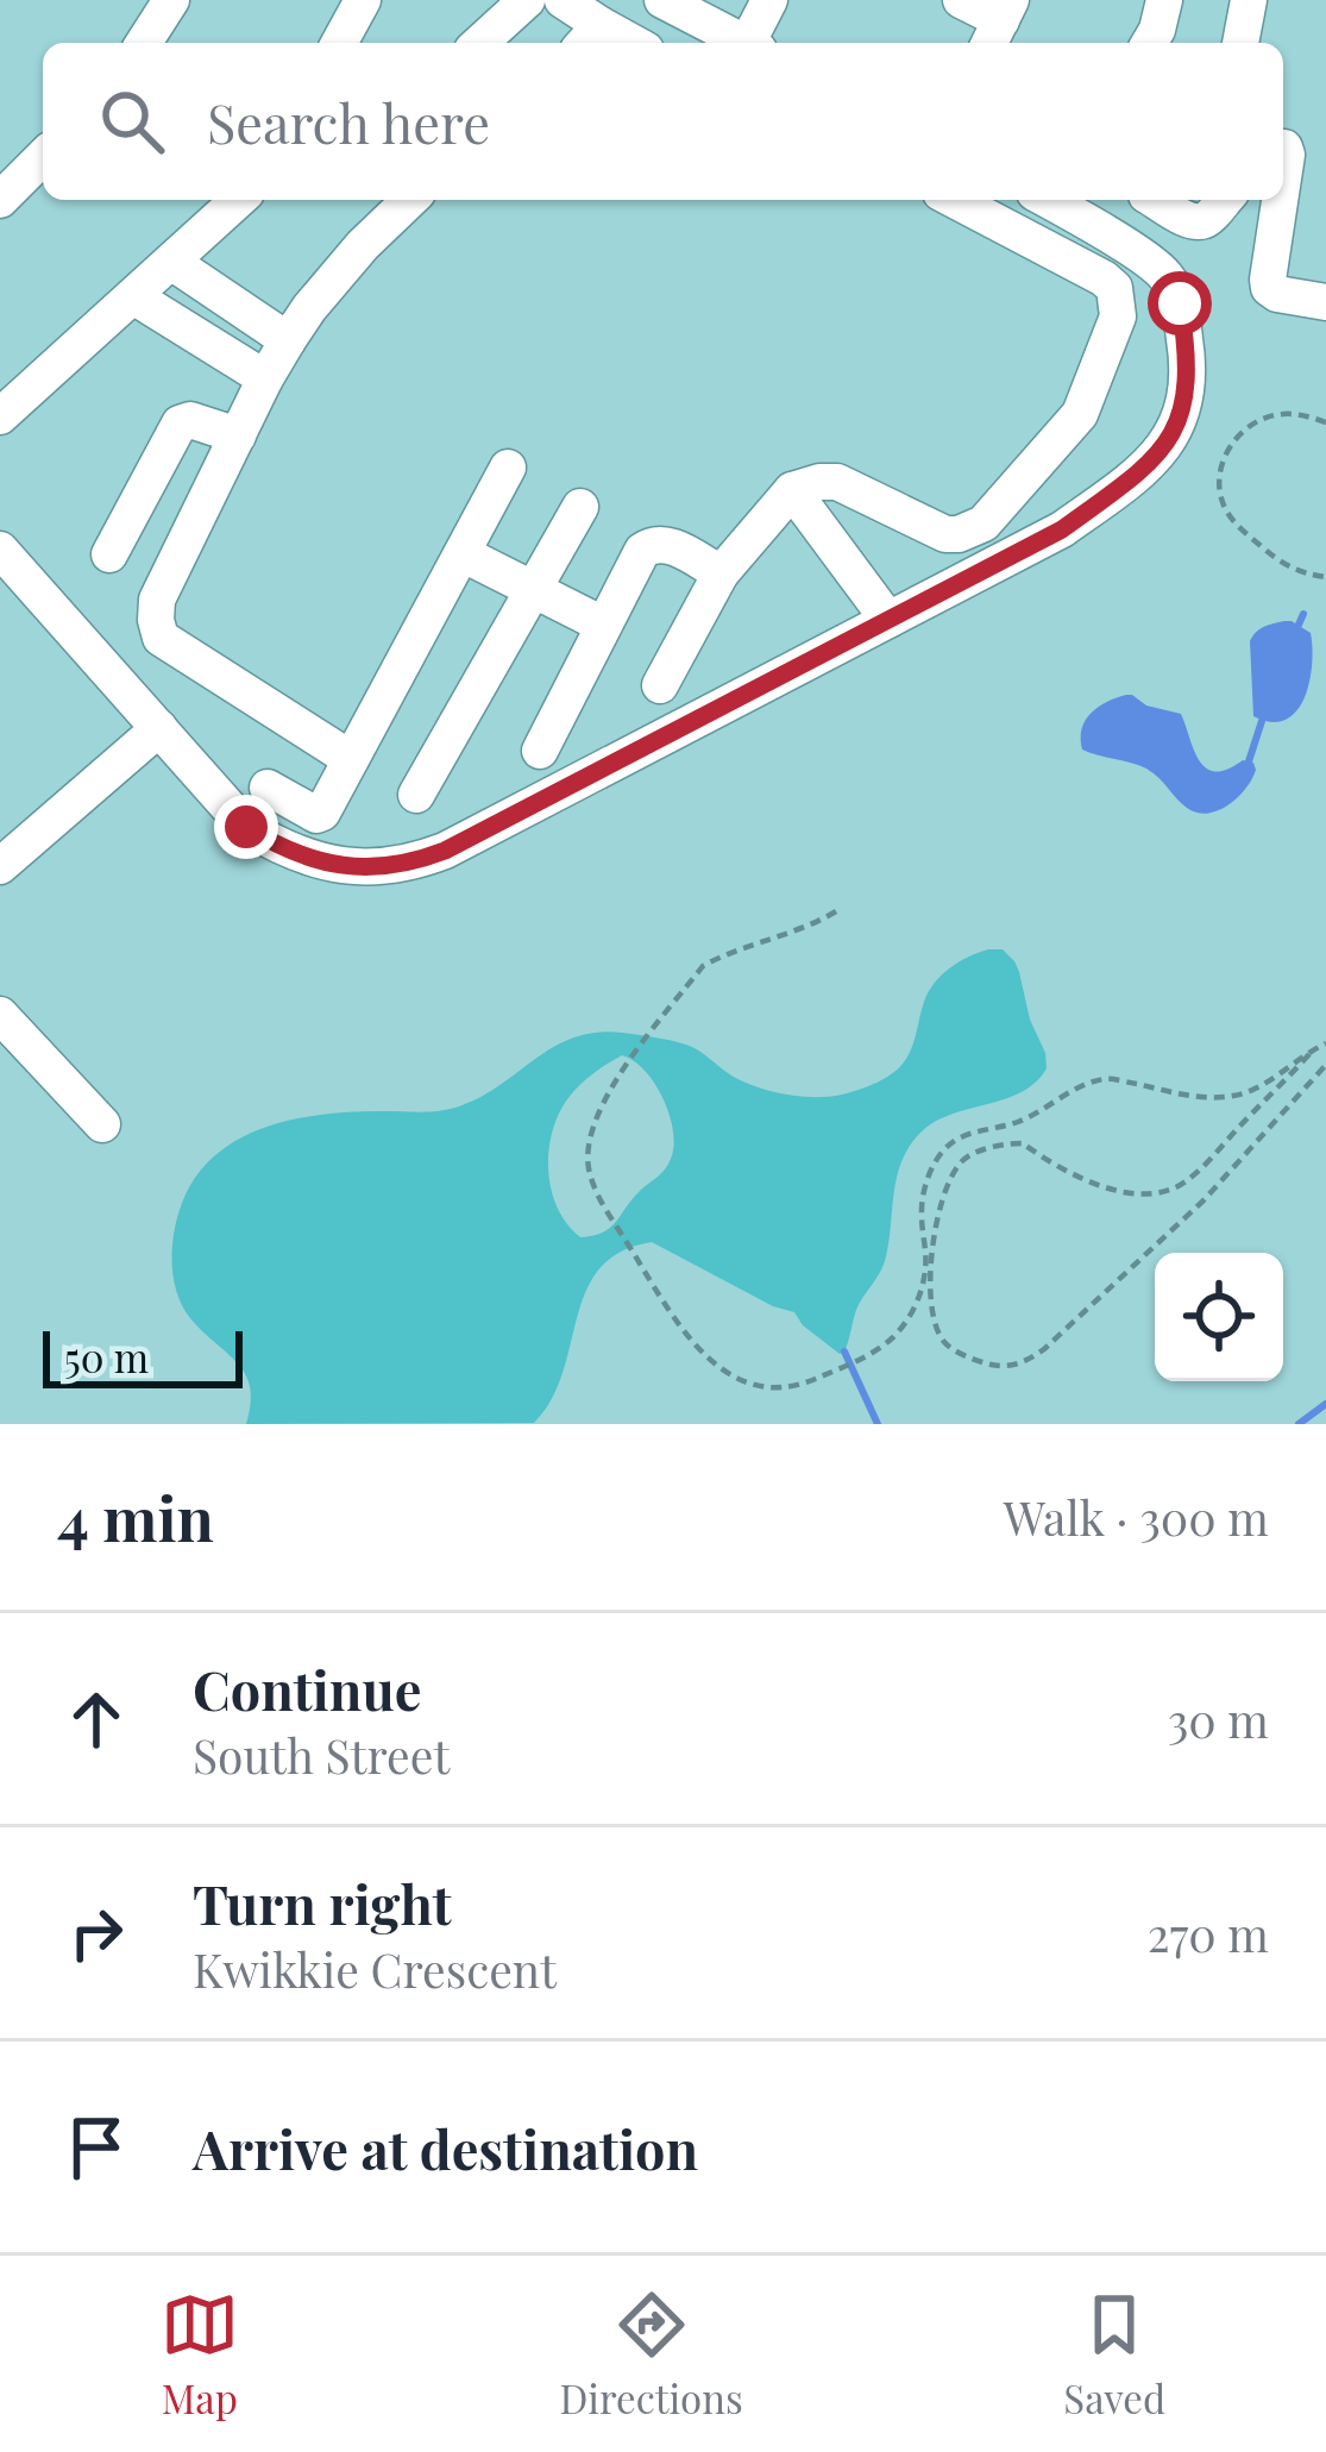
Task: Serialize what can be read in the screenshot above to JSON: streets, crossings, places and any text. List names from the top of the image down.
{
  "scale_bar": "50 m",
  "page": {
    "search": "Search here",
    "scale": "50 m",
    "heading": ["4 min", "Walk · 300 m"],
    "list": [
      ["Continue", "South Street", "30 m"],
      ["Turn right", "Kwikkie Crescent", "270 m"],
      "Arrive at destination"
    ],
    "nav": ["Map", "Directions", "Saved"]
  }
}
